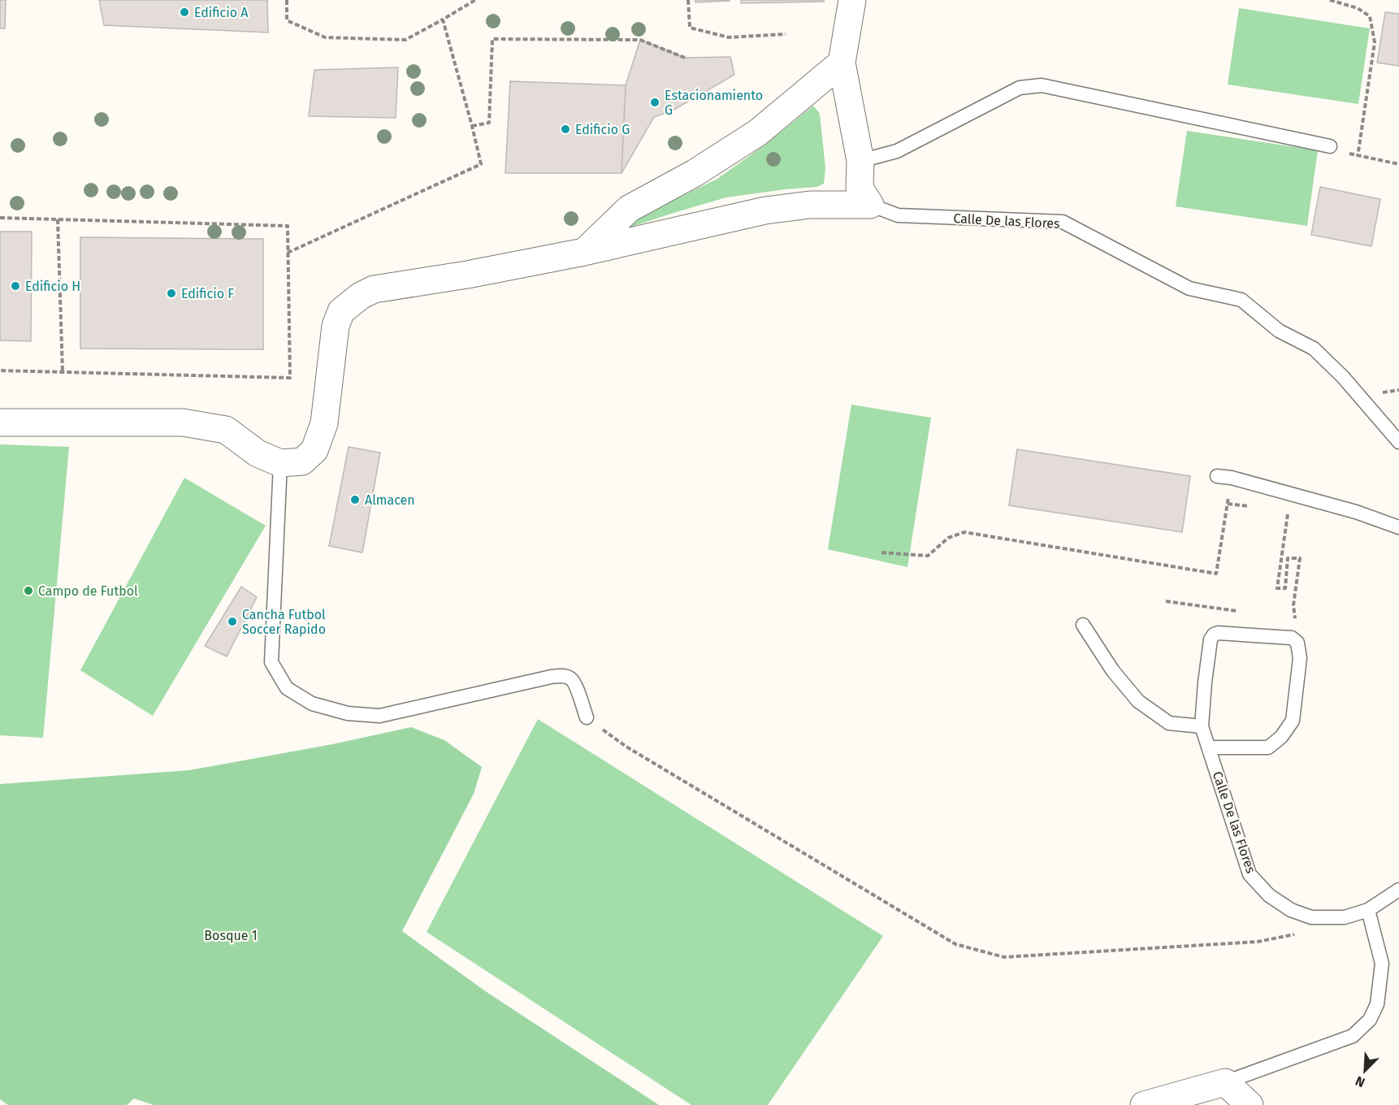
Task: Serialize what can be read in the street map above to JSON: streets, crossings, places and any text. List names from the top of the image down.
{
  "streets": {
    "lane": ["Calle De las Flores"]
  },
  "parks": ["Bosque 1"],
  "places": [
    "Edificio A",
    "Estacionamiento G",
    "Edificio G",
    "Edificio H",
    "Edificio F",
    "Almacen",
    "Campo de Futbol",
    "Cancha Futbol Soccer Rapido"
  ],
  "north": "bottom left"
}
